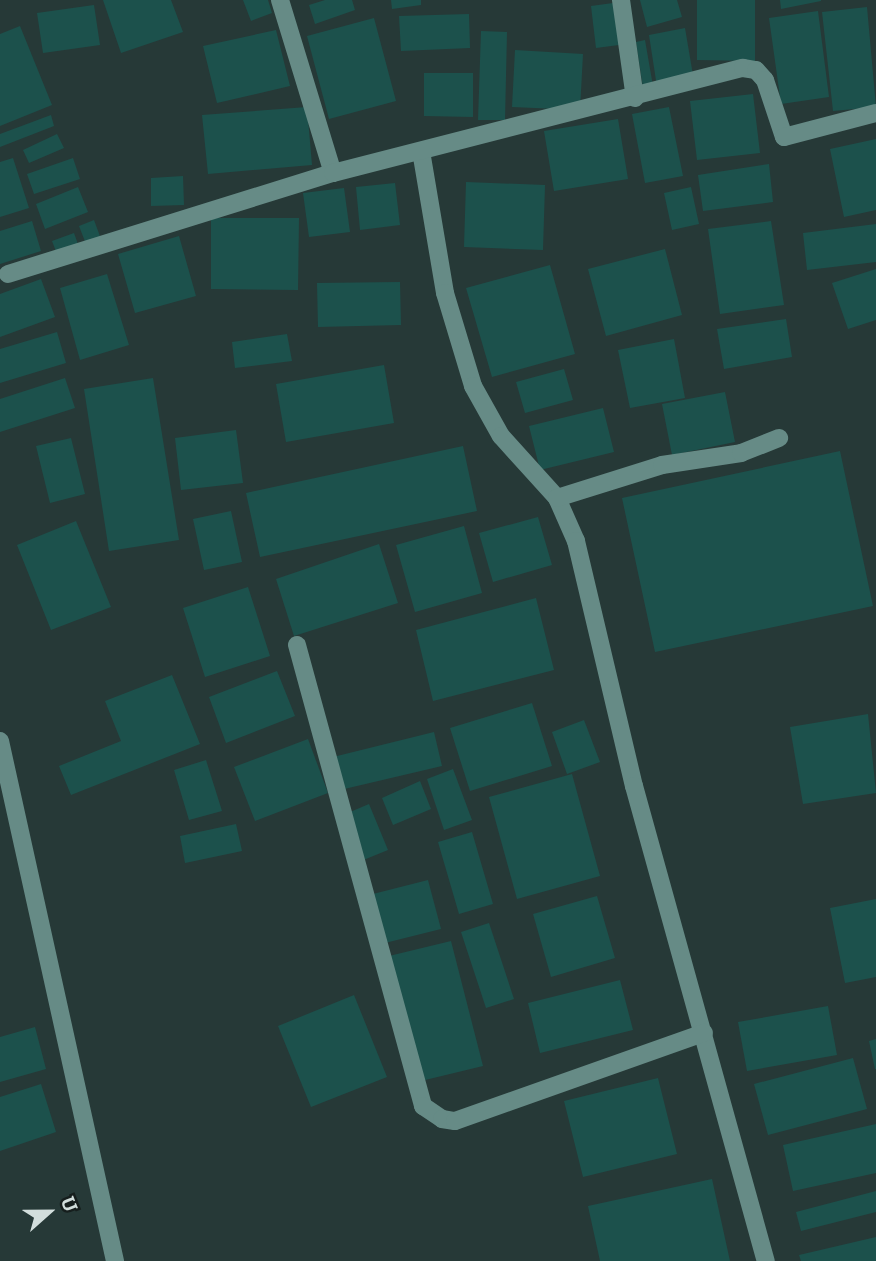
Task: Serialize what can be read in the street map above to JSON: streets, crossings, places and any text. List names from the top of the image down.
{
  "north": "right"
}
